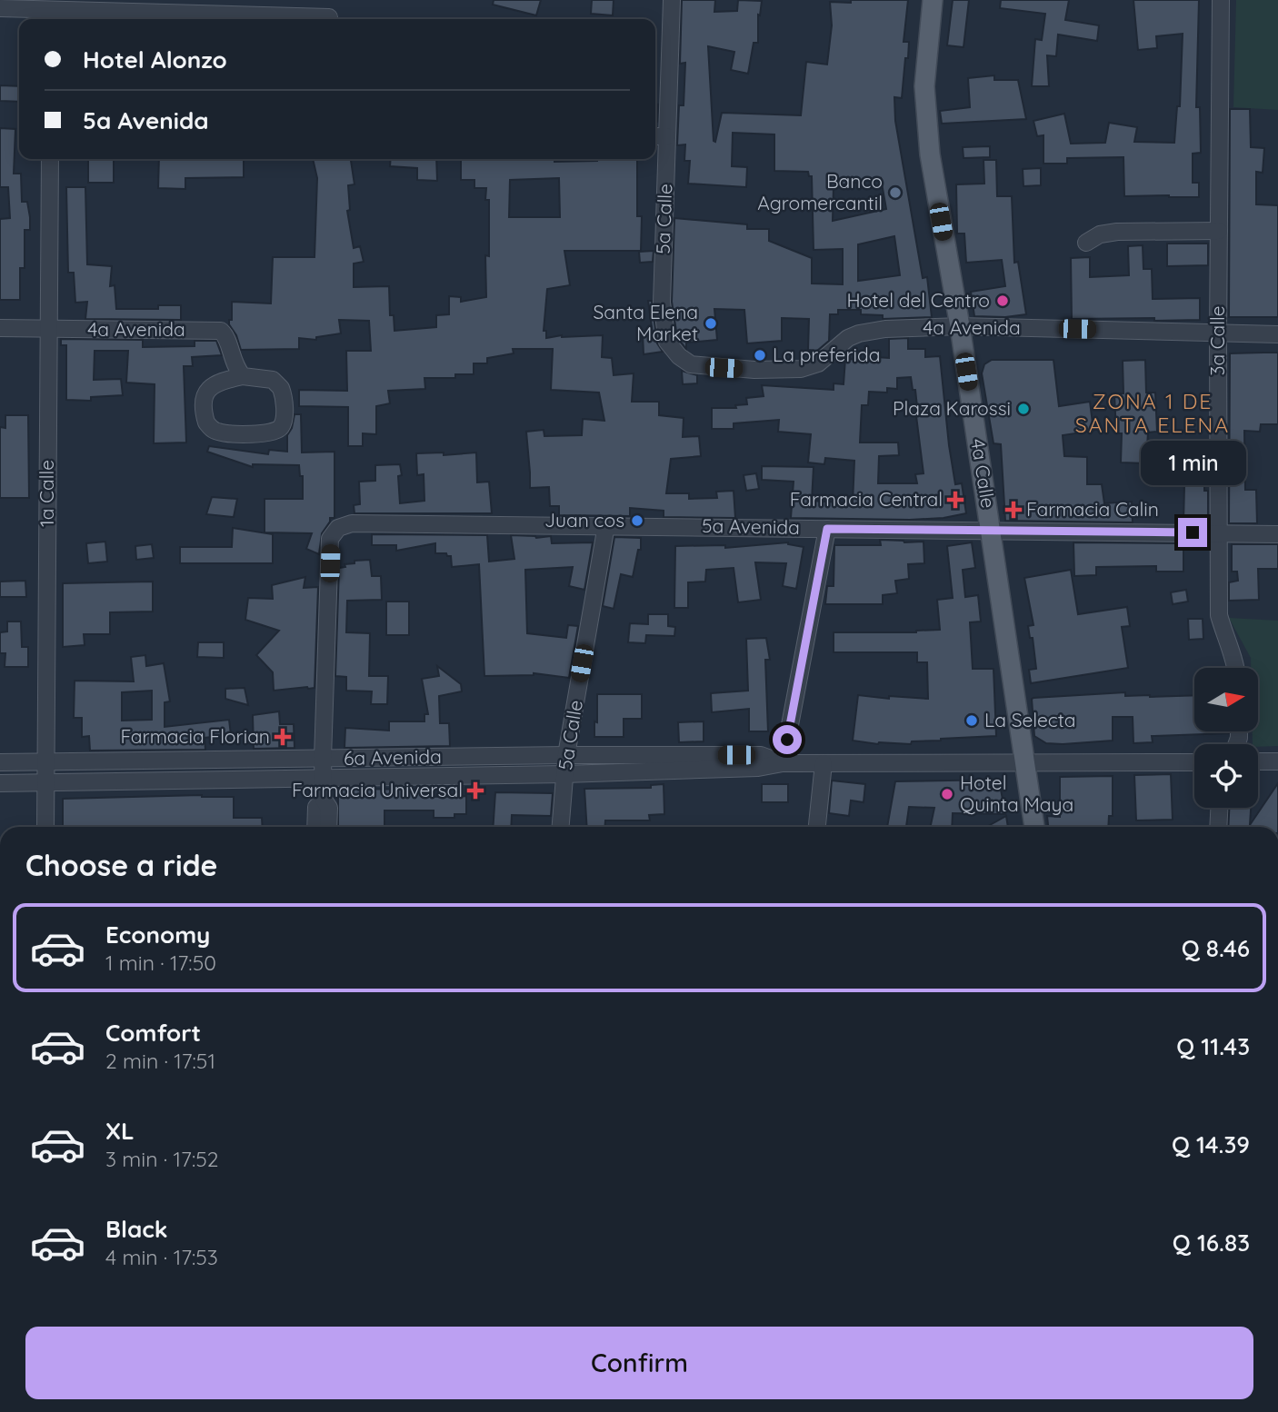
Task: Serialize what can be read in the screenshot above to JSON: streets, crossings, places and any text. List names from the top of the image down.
{
  "streets": {
    "main road": ["4a Calle"],
    "street": [
      "5a Calle",
      "4a Avenida",
      "3a Calle",
      "1a Calle",
      "5a Avenida",
      "6a Avenida"
    ]
  },
  "crossings": [
    ["5a Calle", "4a Avenida"],
    ["5a Calle", "5a Avenida"],
    ["5a Calle", "6a Avenida"],
    ["4a Avenida", "3a Calle"],
    ["4a Avenida", "4a Calle"],
    ["4a Avenida", "1a Calle"],
    ["3a Calle", "5a Avenida"],
    ["4a Calle", "5a Avenida"],
    ["4a Calle", "6a Avenida"],
    ["1a Calle", "6a Avenida"],
    ["5a Avenida", "6a Avenida"]
  ],
  "districts": ["ZONA 1 DE SANTA ELENA"],
  "places": {
    "other": [
      "Banco Agromercantil",
      "Hotel del Centro",
      "Santa Elena Market",
      "La preferida",
      "Plaza Karossi",
      "Juan cos",
      "La Selecta",
      "Hotel Quinta Maya"
    ],
    "health": [
      "Farmacia Central",
      "Farmacia Calin",
      "Farmacia Florian",
      "Farmacia Universal"
    ]
  },
  "north": "right",
  "page": {
    "banner": ["Hotel Alonzo", "5a Avenida"],
    "bubble": "1 min",
    "heading": "Choose a ride",
    "list": [
      {
        "name": "Economy",
        "note": "1 min · 17:50",
        "value": "Q 8.46"
      },
      {
        "name": "Comfort",
        "note": "2 min · 17:51",
        "value": "Q 11.43"
      },
      {
        "name": "XL",
        "note": "3 min · 17:52",
        "value": "Q 14.39"
      },
      {
        "name": "Black",
        "note": "4 min · 17:53",
        "value": "Q 16.83"
      }
    ],
    "buttons": "Confirm"
  }
}
